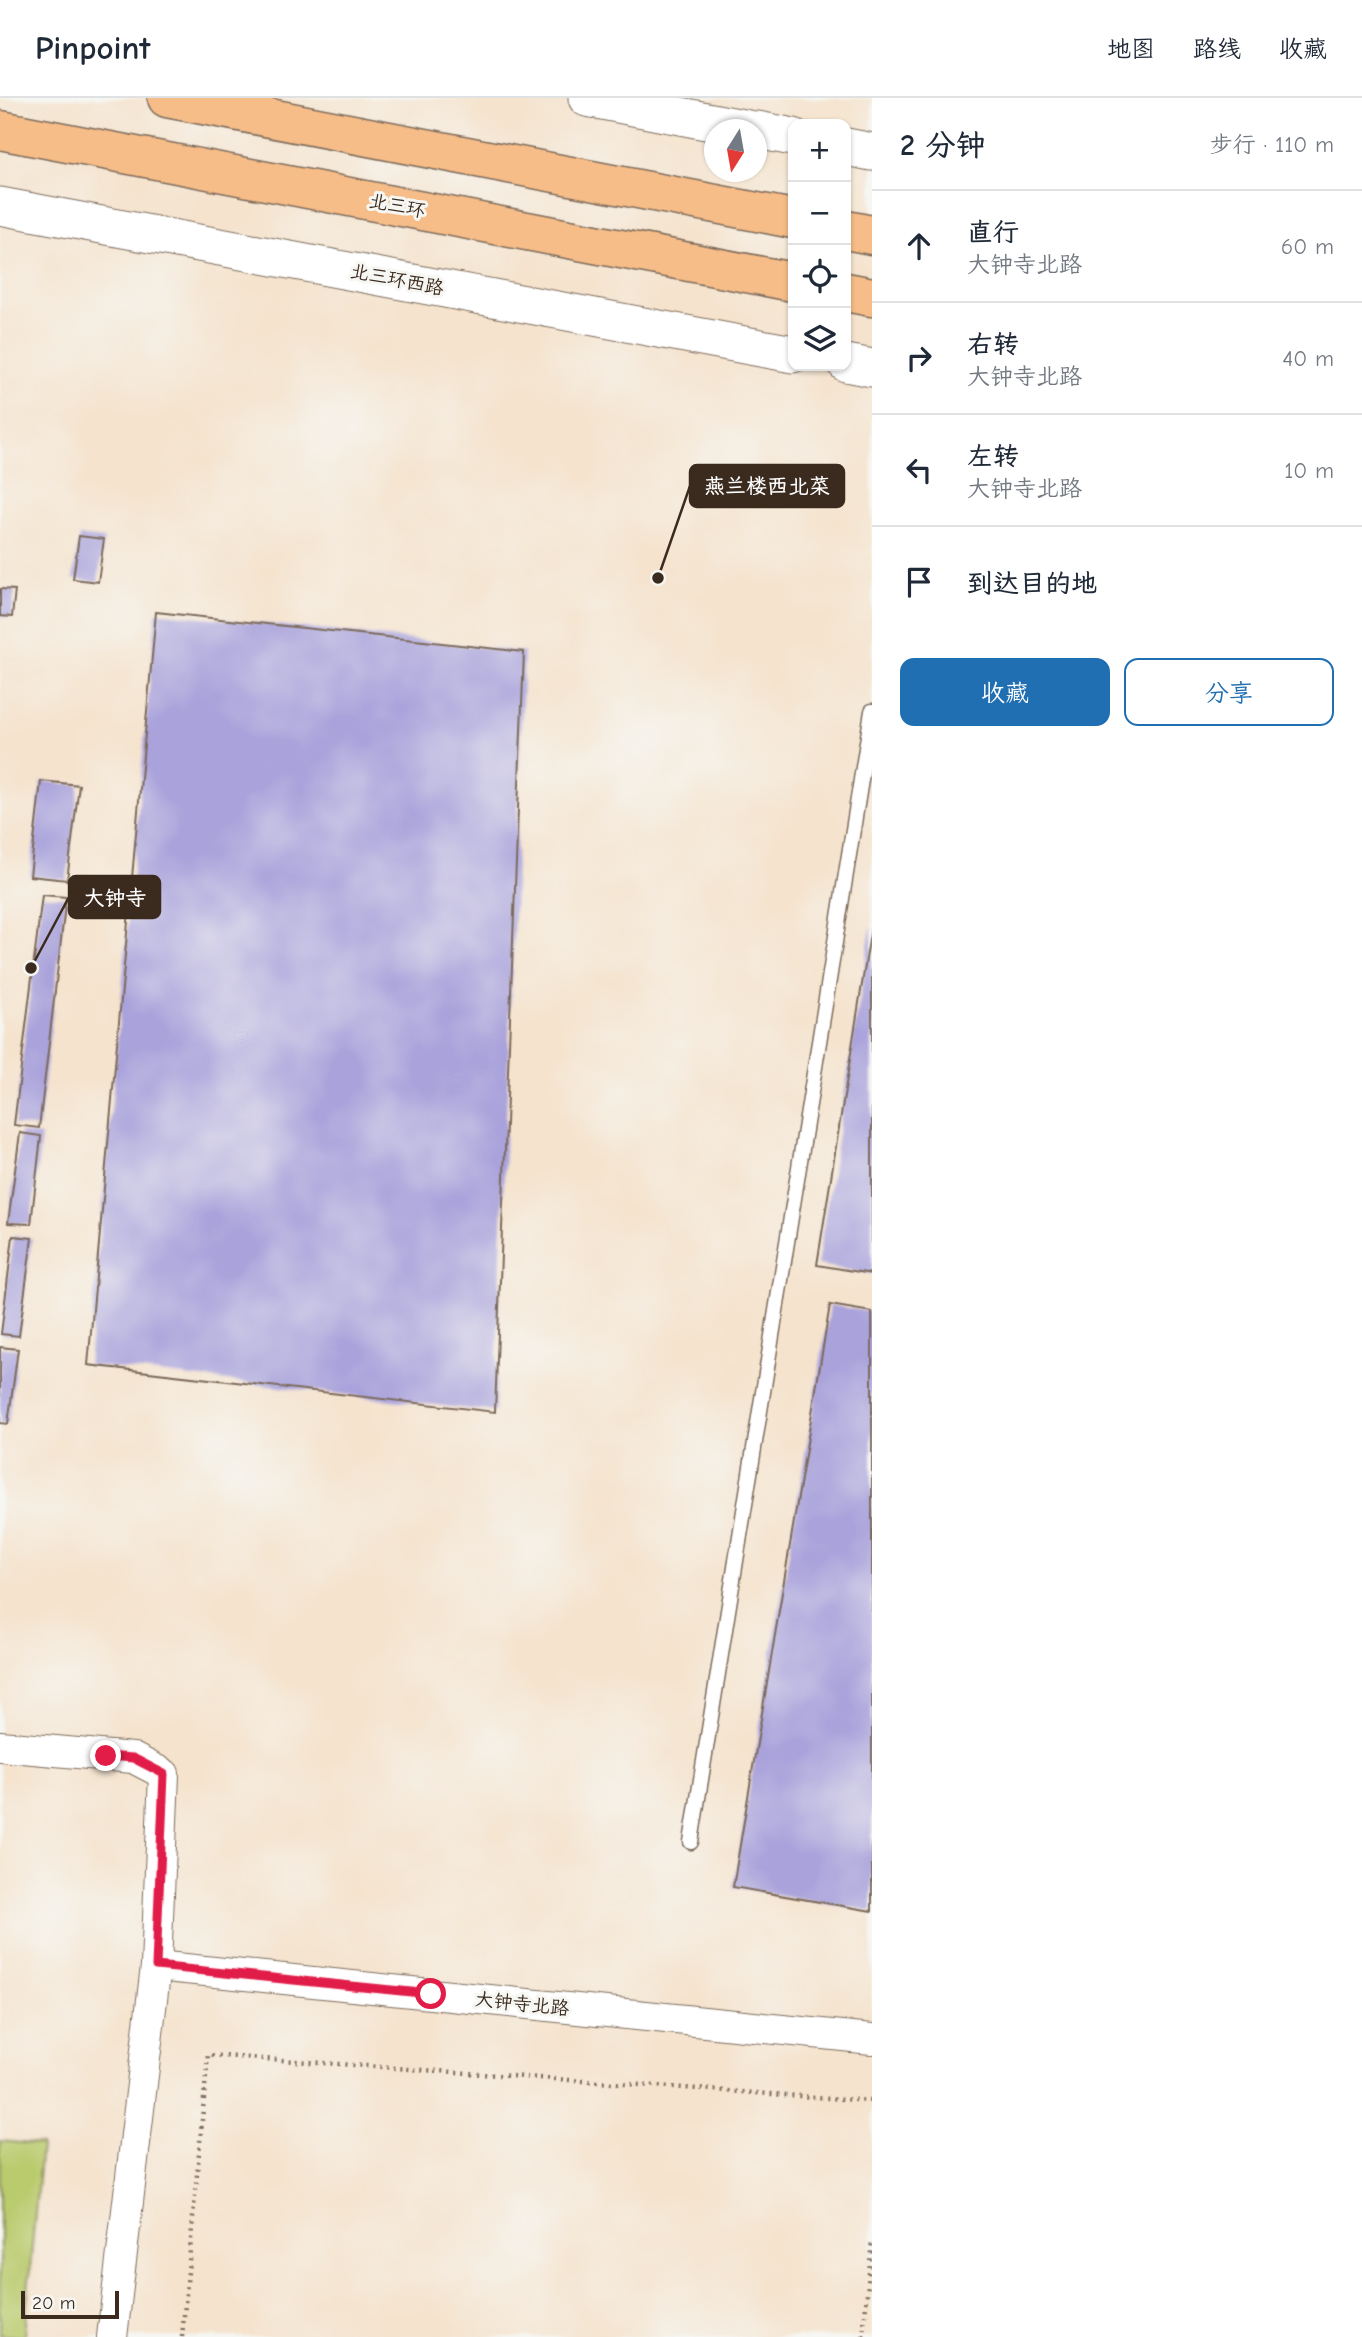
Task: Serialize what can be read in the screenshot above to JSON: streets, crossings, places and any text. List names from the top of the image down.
{
  "streets": {
    "highway": ["北三环"],
    "street": ["北三环西路", "大钟寺北路"]
  },
  "places": ["燕兰楼西北菜", "大钟寺"],
  "scale_bar": "20 m",
  "north": "bottom",
  "page": {
    "header": "Pinpoint",
    "nav": ["地图", "路线", "收藏"],
    "heading": ["2 分钟", "步行 · 110 m"],
    "map_buttons": ["+", "−"],
    "list": [
      ["直行", "大钟寺北路", "60 m"],
      ["右转", "大钟寺北路", "40 m"],
      ["左转", "大钟寺北路", "10 m"],
      "到达目的地"
    ],
    "buttons": ["收藏", "分享"],
    "scale": "20 m"
  }
}
